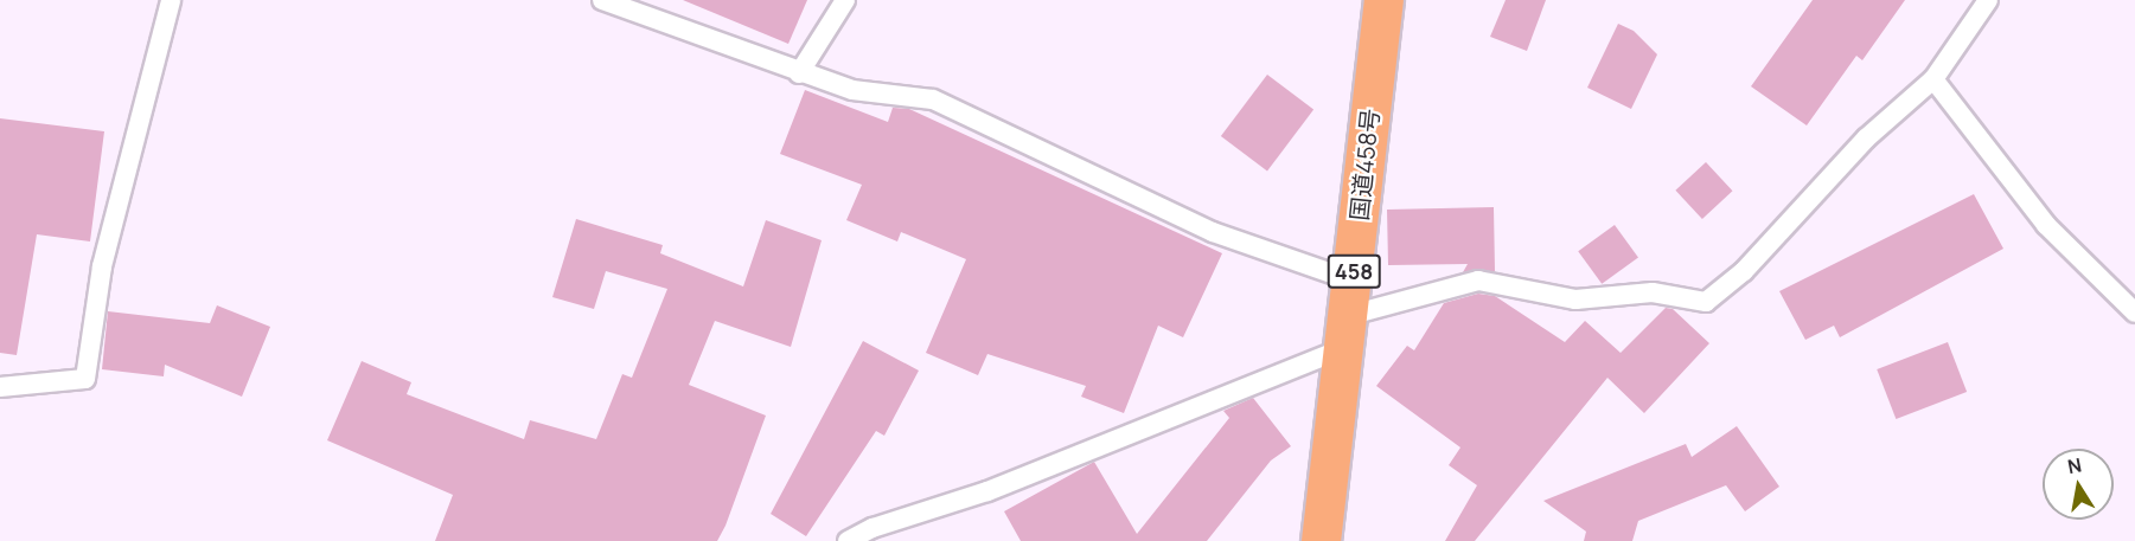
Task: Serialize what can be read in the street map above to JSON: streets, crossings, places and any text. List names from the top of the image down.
{
  "streets": {
    "highway": ["国道458号", "458"]
  },
  "north": "top"
}
